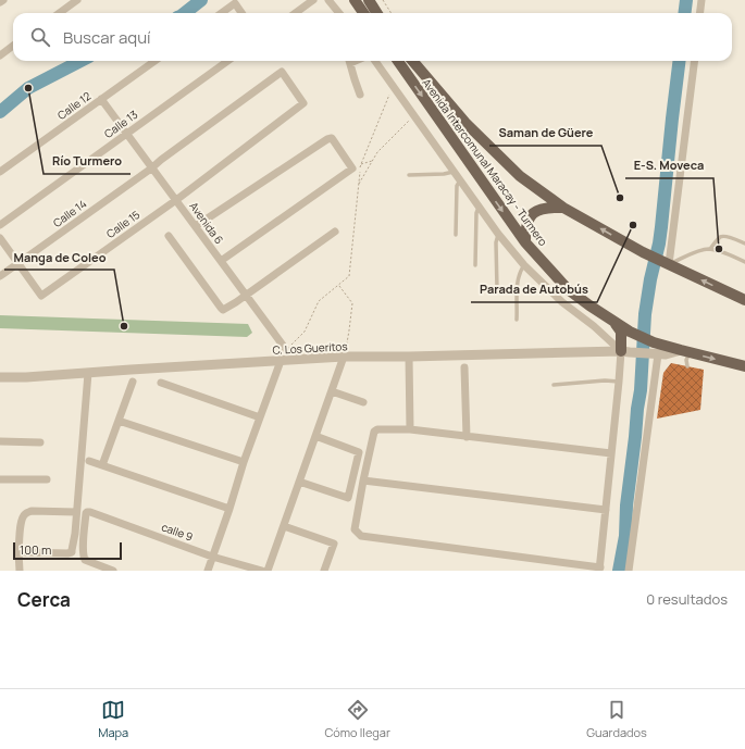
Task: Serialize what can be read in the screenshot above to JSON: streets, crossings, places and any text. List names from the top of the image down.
{
  "streets": {
    "main road": ["Avenida Intercomunal Maracay - Turmero"],
    "street": [
      "Calle 12",
      "Calle 13",
      "Calle 14",
      "Avenida 6",
      "Calle 15",
      "C. Los Gueritos",
      "calle 9"
    ]
  },
  "crossings": [
    ["Calle 12", "Avenida 6"],
    ["Calle 13", "Avenida 6"],
    ["Avenida Intercomunal Maracay - Turmero", "C. Los Gueritos"],
    ["Calle 14", "Avenida 6"],
    ["Calle 14", "Calle 15"],
    ["Avenida 6", "Calle 15"],
    ["Avenida 6", "C. Los Gueritos"]
  ],
  "places": [
    "Río Turmero",
    "Saman de Güere",
    "Parada de Autobús",
    "E-S. Moveca",
    "Manga de Coleo"
  ],
  "scale_bar": "100 m",
  "page": {
    "search": "Buscar aquí",
    "scale": "100 m",
    "heading": ["Cerca", "0 resultados"],
    "nav": ["Mapa", "Cómo llegar", "Guardados"]
  }
}
